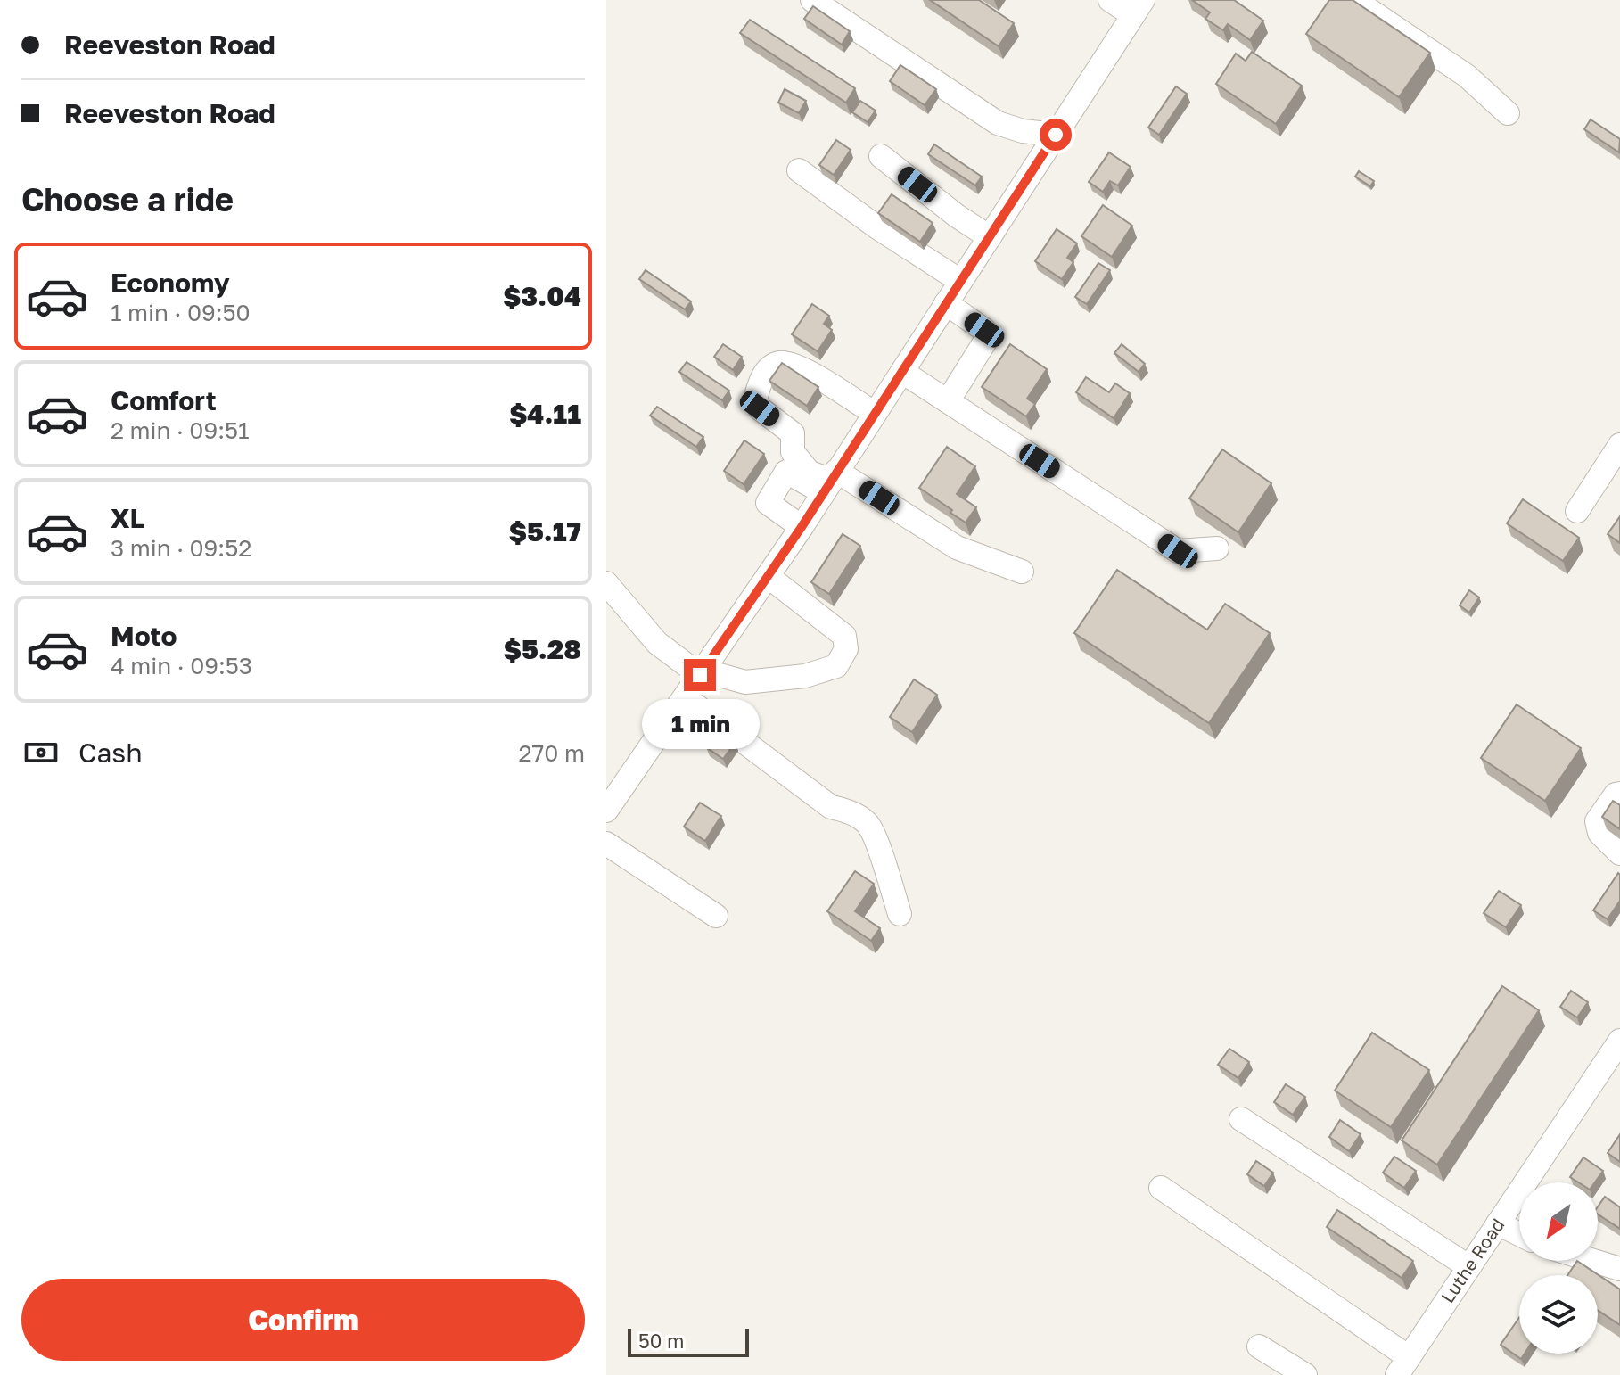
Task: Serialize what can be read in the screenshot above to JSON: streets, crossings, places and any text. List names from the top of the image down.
{
  "streets": {
    "street": ["Luthe Road"]
  },
  "scale_bar": "50 m",
  "north": "bottom left",
  "page": {
    "banner": ["Reeveston Road", "Reeveston Road"],
    "heading": "Choose a ride",
    "list": [
      {
        "name": "Economy",
        "note": "1 min · 09:50",
        "value": "$3.04"
      },
      {
        "name": "Comfort",
        "note": "2 min · 09:51",
        "value": "$4.11"
      },
      {
        "name": "XL",
        "note": "3 min · 09:52",
        "value": "$5.17"
      },
      {
        "name": "Moto",
        "note": "4 min · 09:53",
        "value": "$5.28"
      }
    ],
    "bubble": "1 min",
    "pay": ["Cash", "270 m"],
    "buttons": "Confirm",
    "scale": "50 m"
  }
}
